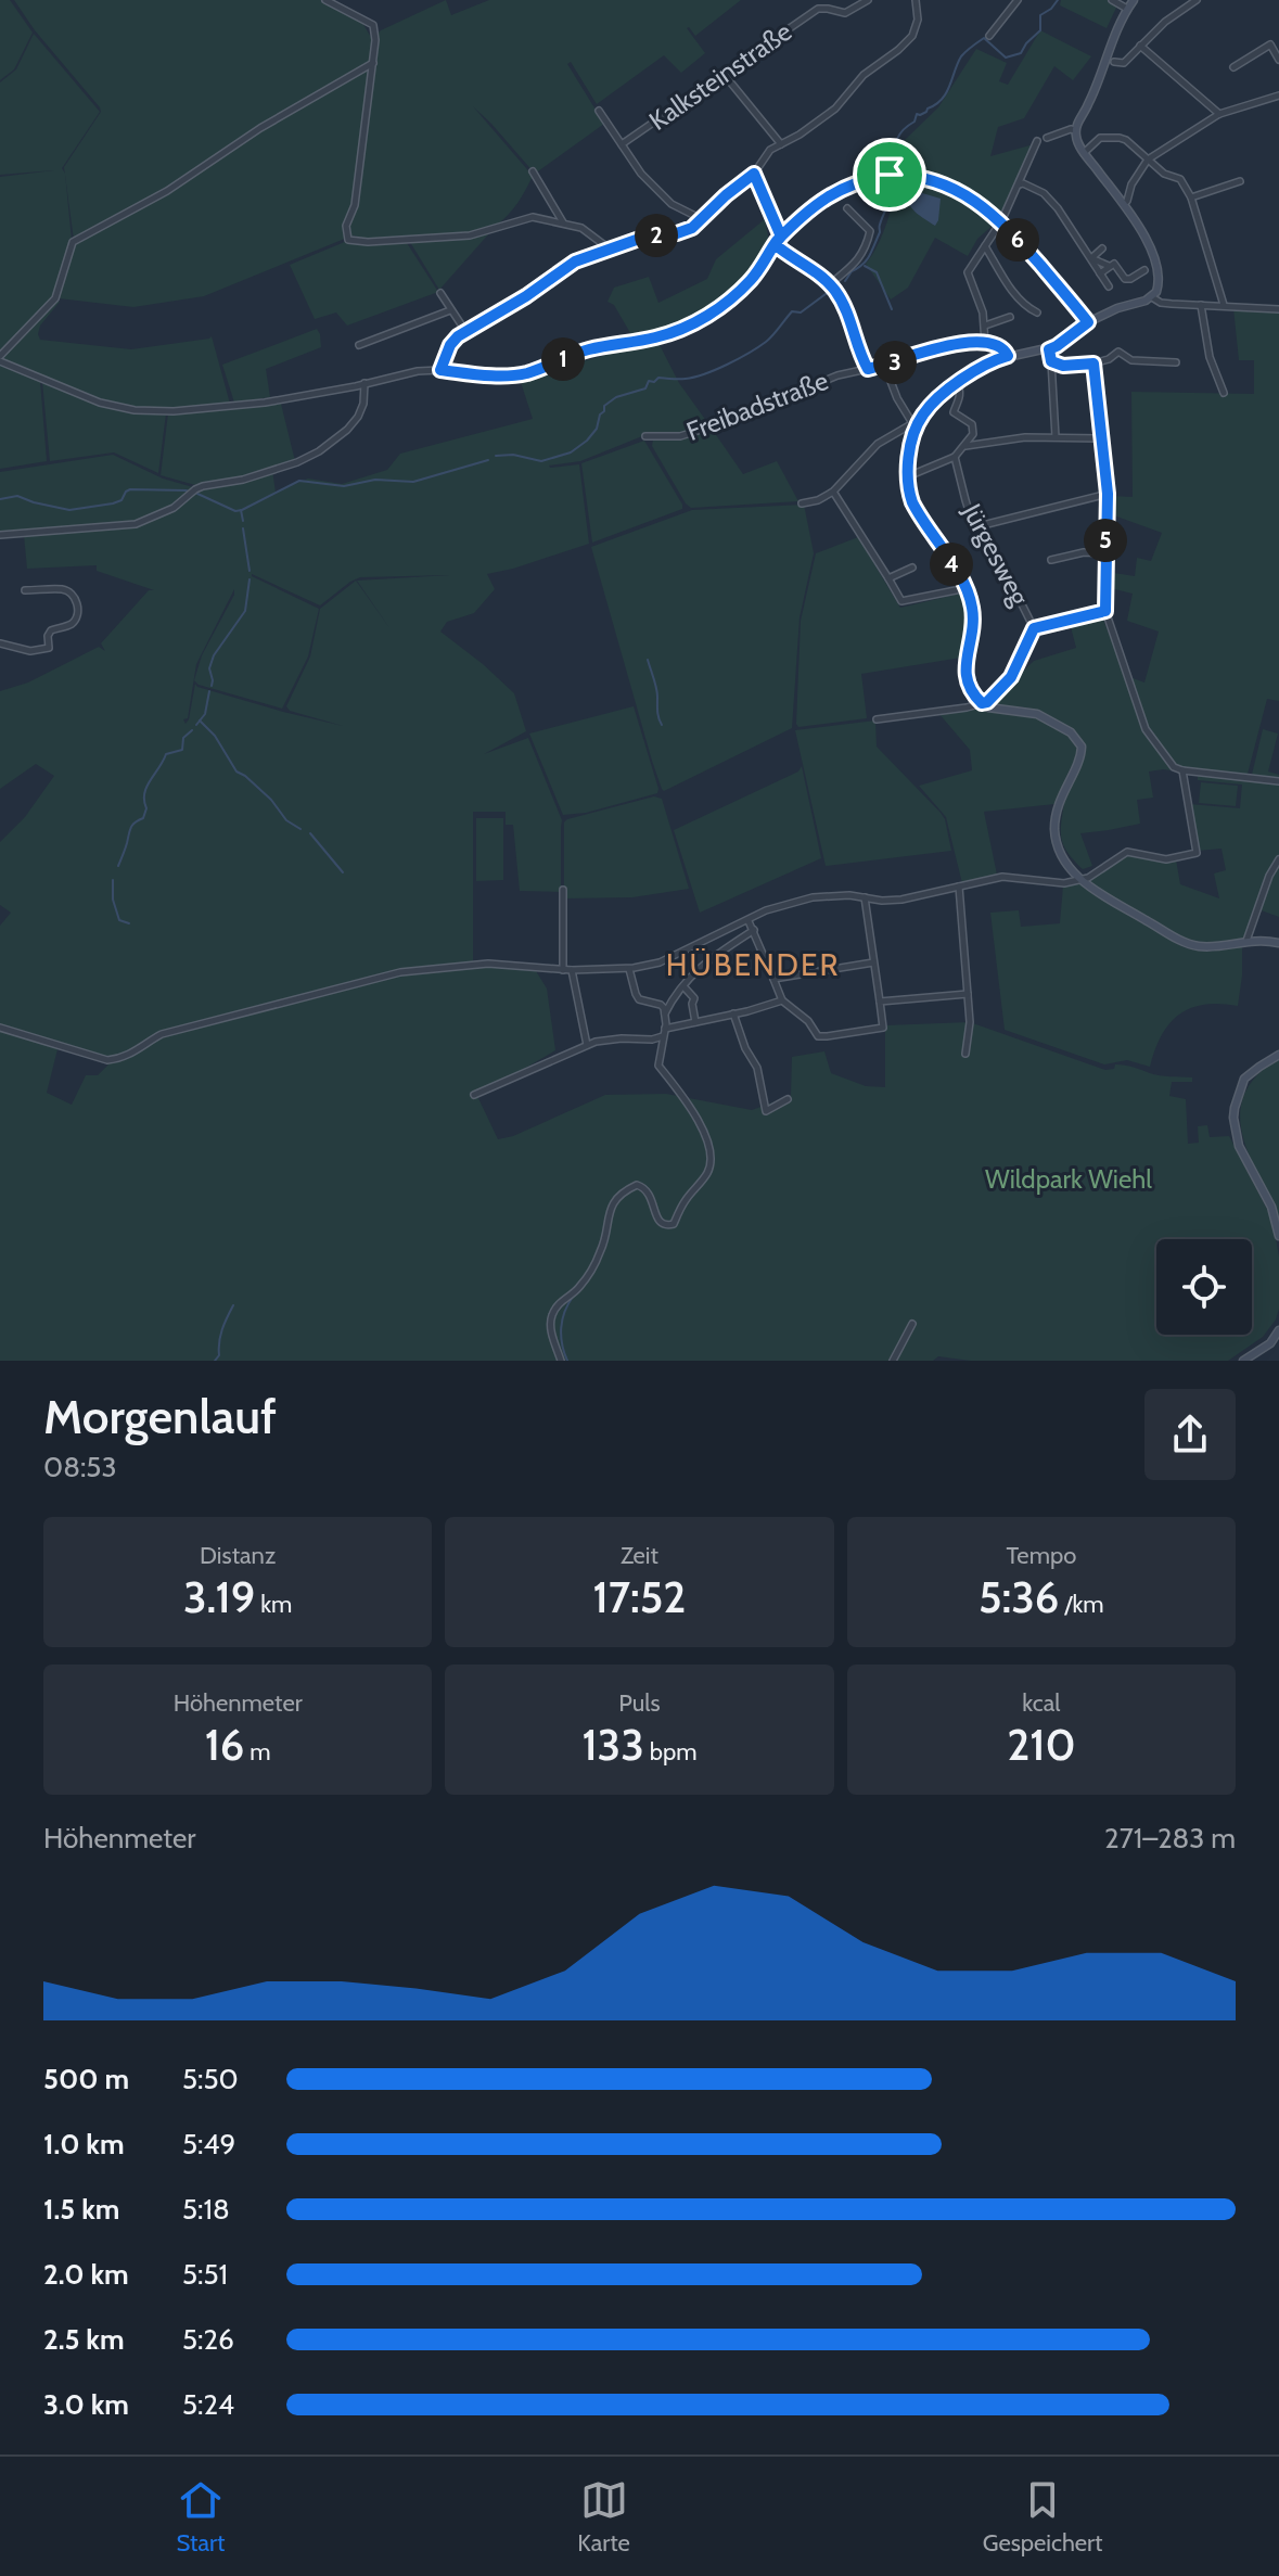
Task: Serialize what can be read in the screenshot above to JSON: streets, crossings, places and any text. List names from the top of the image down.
{
  "streets": {
    "street": ["Kalksteinstraße", "Freibadstraße", "Jürgesweg"]
  },
  "districts": ["HÜBENDER"],
  "parks": ["Wildpark Wiehl"],
  "page": {
    "pins": [
      "2",
      "6",
      "1",
      "3",
      "5",
      "4"
    ],
    "heading": ["Morgenlauf", "08:53"],
    "stats": [
      ["Distanz", "3.19 km"],
      ["Zeit", "17:52"],
      ["Tempo", "5:36 /km"],
      ["Höhenmeter", "16 m"],
      ["Puls", "133 bpm"],
      ["kcal", "210"]
    ],
    "chart": ["Höhenmeter", "271–283 m"],
    "list": [
      {
        "name": "500 m",
        "note": "5:50"
      },
      {
        "name": "1.0 km",
        "note": "5:49"
      },
      {
        "name": "1.5 km",
        "note": "5:18"
      },
      {
        "name": "2.0 km",
        "note": "5:51"
      },
      {
        "name": "2.5 km",
        "note": "5:26"
      },
      {
        "name": "3.0 km",
        "note": "5:24"
      }
    ],
    "tabs": ["Start", "Karte", "Gespeichert"]
  }
}
